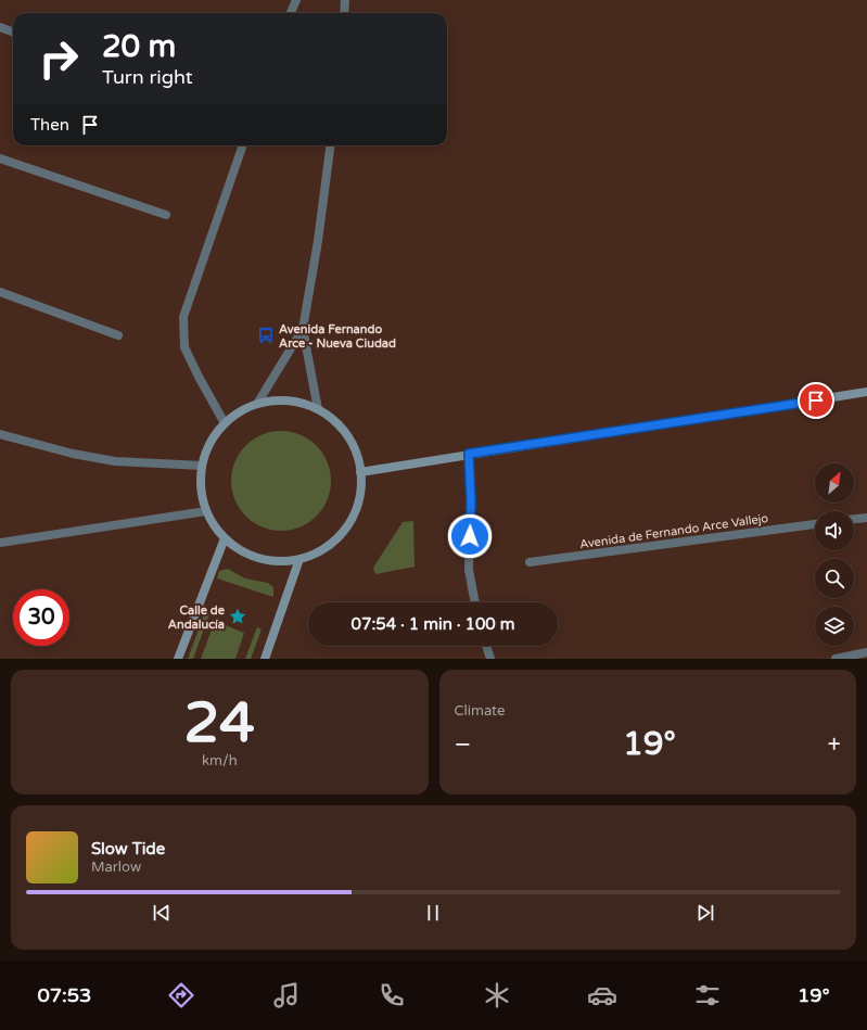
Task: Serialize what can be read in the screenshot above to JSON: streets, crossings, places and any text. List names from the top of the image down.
{
  "streets": {
    "street": ["Avenida de Fernando Arce Vallejo"]
  },
  "places": {
    "bus stop": ["Avenida Fernando Arce - Nueva Ciudad"],
    "place": ["Calle de Andalucía"]
  },
  "north": "top right",
  "page": {
    "turn": ["20 m", "Turn right"],
    "then": "Then",
    "limit": "30",
    "trip": "07:54 · 1 min · 100 m",
    "tile": [
      ["24", "km/h"],
      "Climate"
    ],
    "heat": ["−", "19°", "+"],
    "song": ["Slow Tide", "Marlow"],
    "tabs": ["07:53", "19°"]
  }
}
